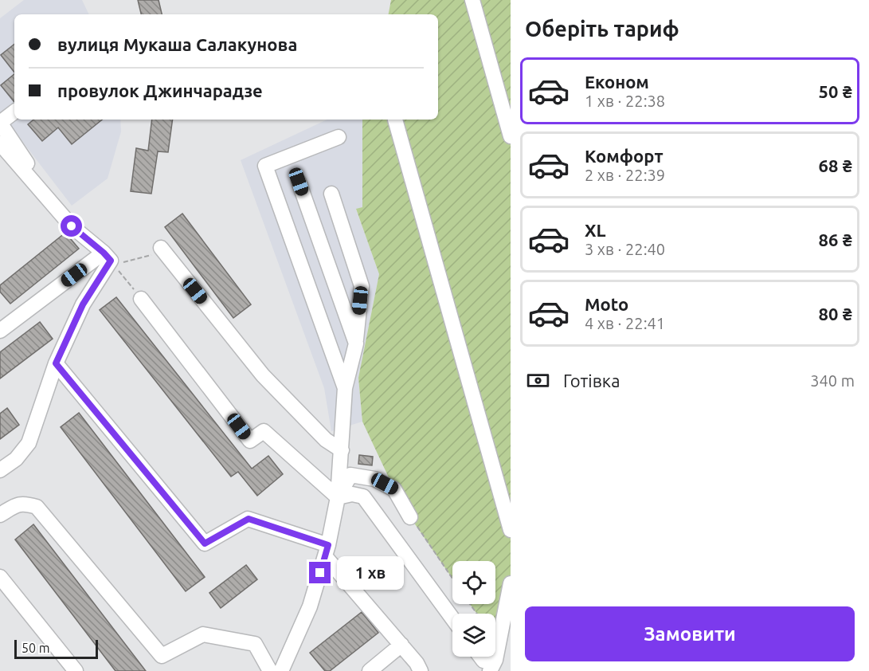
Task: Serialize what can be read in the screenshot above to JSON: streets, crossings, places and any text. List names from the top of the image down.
{
  "scale_bar": "50 m",
  "page": {
    "heading": "Оберіть тариф",
    "banner": ["вулиця Мукаша Салакунова", "провулок Джинчарадзе"],
    "list": [
      {
        "name": "Економ",
        "note": "1 хв · 22:38",
        "value": "50 ₴"
      },
      {
        "name": "Комфорт",
        "note": "2 хв · 22:39",
        "value": "68 ₴"
      },
      {
        "name": "XL",
        "note": "3 хв · 22:40",
        "value": "86 ₴"
      },
      {
        "name": "Moto",
        "note": "4 хв · 22:41",
        "value": "80 ₴"
      }
    ],
    "pay": ["Готівка", "340 m"],
    "bubble": "1 хв",
    "buttons": "Замовити",
    "scale": "50 m"
  }
}
